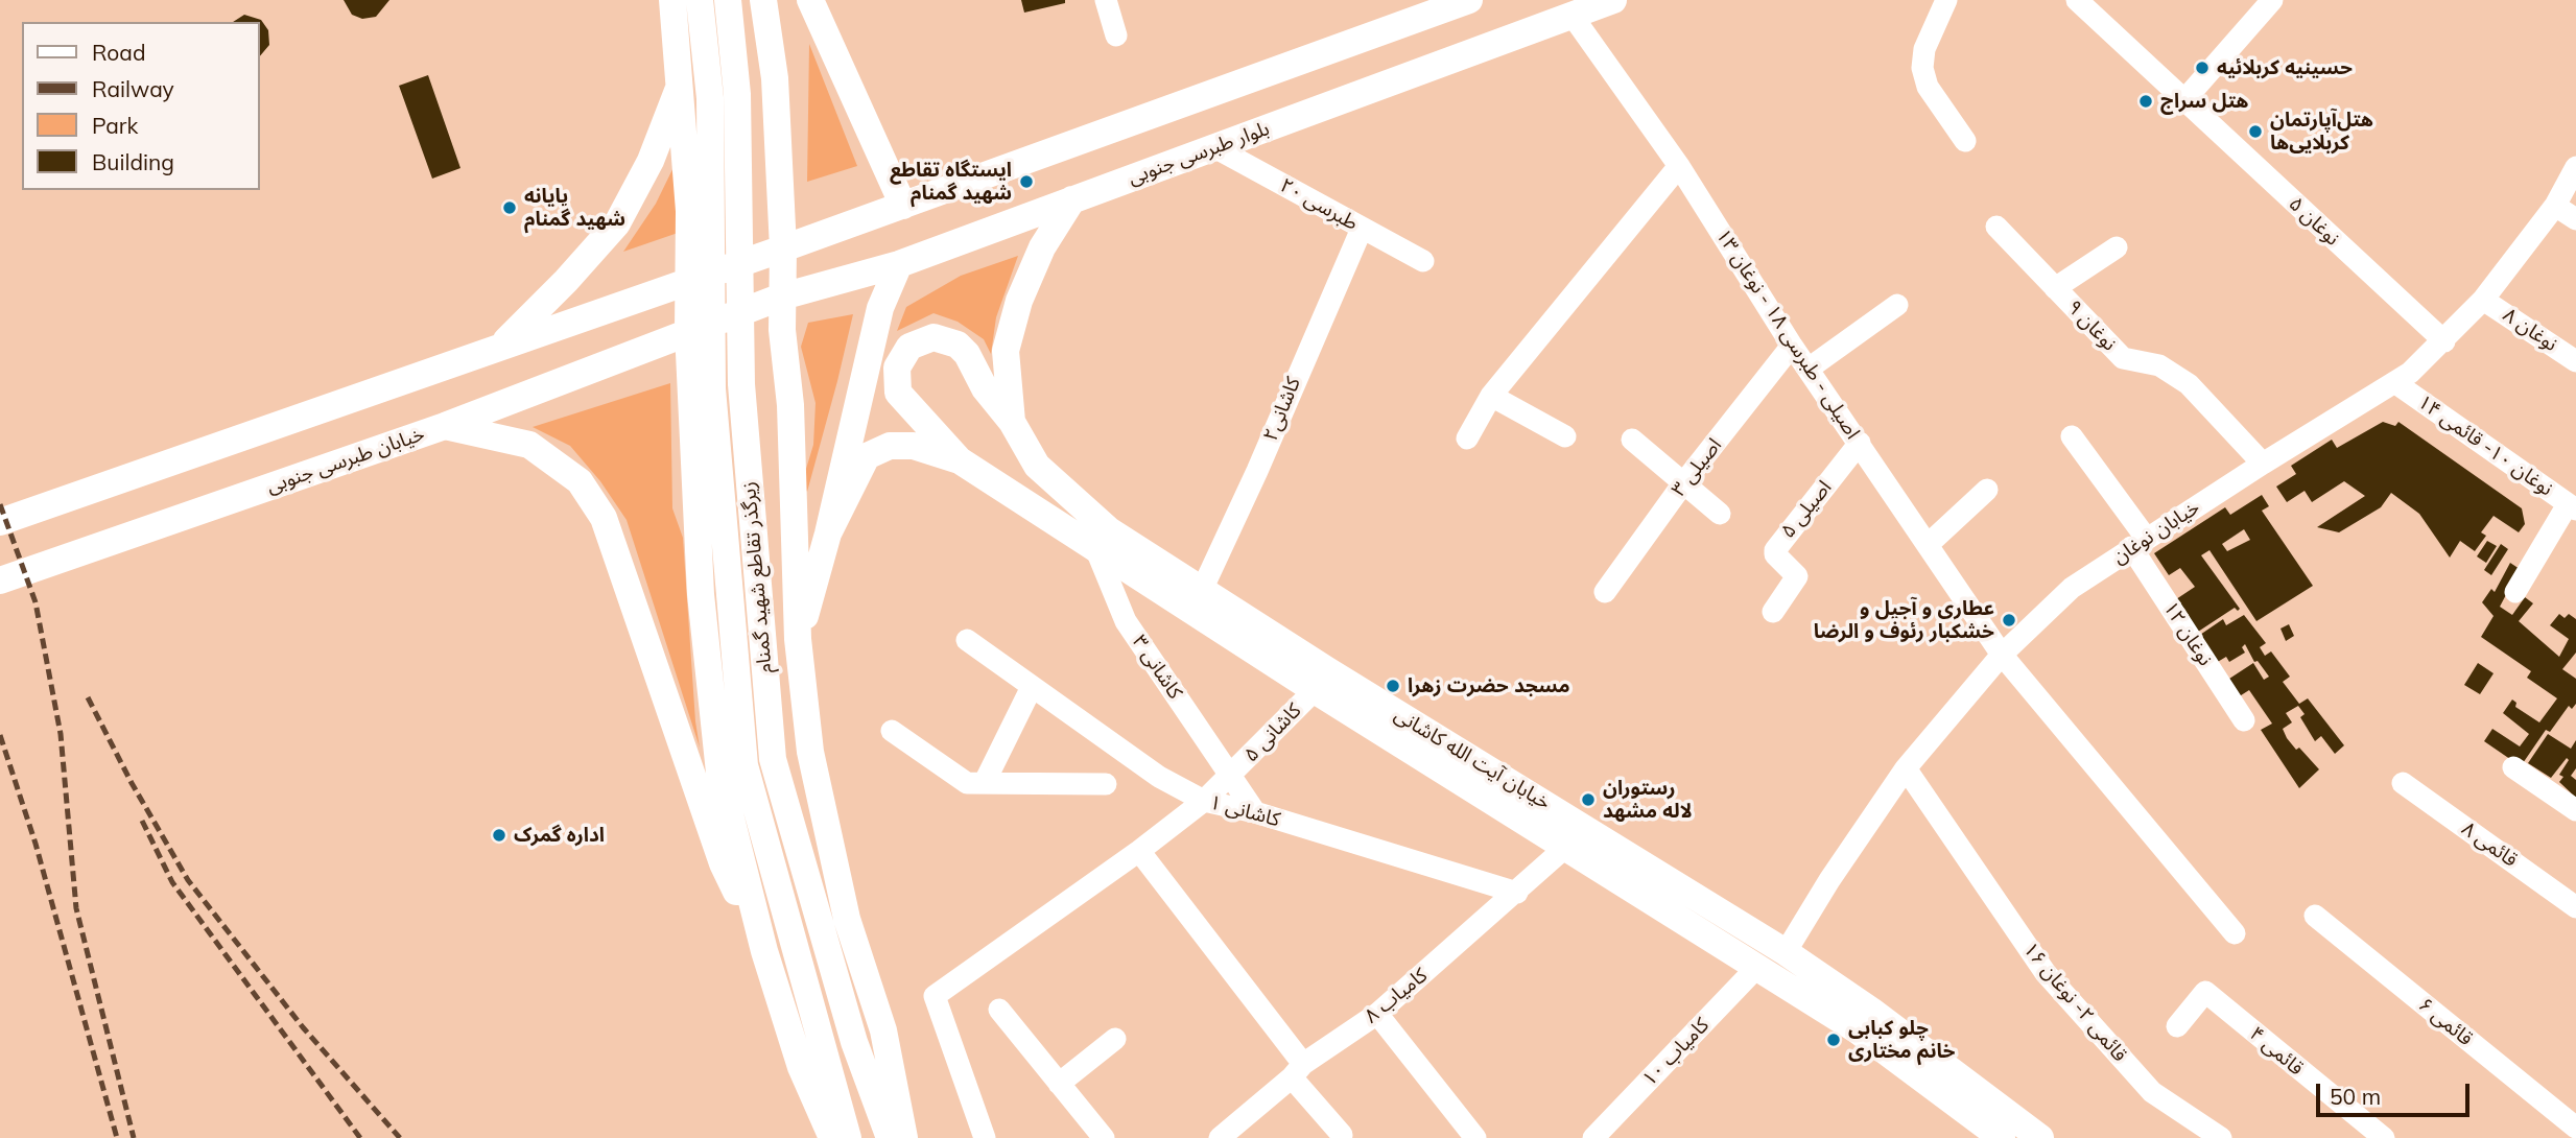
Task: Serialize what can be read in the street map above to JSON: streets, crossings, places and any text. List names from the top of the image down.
{
  "streets": {
    "main road": [
      "بلوار طبرسی جنوبی",
      "خیابان طبرسی جنوبی",
      "زیرگذر تقاطع شهید گمنام",
      "خیابان آیت الله کاشانی"
    ],
    "street": [
      "طبرسی ۲۰",
      "نوغان ۵",
      "نوغان ۹",
      "نوغان ۸",
      "اصیلی - طبرسی ۱۸ - نوغان ۱۳",
      "کاشانی۲",
      "نوغان ۱۰- قائمی ۱۴",
      "اصیلی ۳",
      "اصیلی ۵",
      "خیابان نوغان",
      "نوغان ۱۲",
      "کاشانی ۳",
      "کاشانی ۵",
      "کاشانی ۱",
      "قائمی ۸",
      "کامیاب ۸",
      "قائمی ۲- نوغان ۱۶",
      "قائمی ۶",
      "قائمی ۴",
      "کامیاب ۱۰"
    ]
  },
  "crossings": [
    ["بلوار طبرسی جنوبی", "طبرسی ۲۰"],
    ["بلوار طبرسی جنوبی", "اصیلی - طبرسی ۱۸ - نوغان ۱۳"],
    ["بلوار طبرسی جنوبی", "خیابان طبرسی جنوبی"],
    ["بلوار طبرسی جنوبی", "خیابان آیت الله کاشانی"],
    ["طبرسی ۲۰", "کاشانی۲"],
    ["نوغان ۵", "خیابان نوغان"],
    ["نوغان ۹", "خیابان نوغان"],
    ["نوغان ۸", "خیابان نوغان"],
    ["اصیلی - طبرسی ۱۸ - نوغان ۱۳", "اصیلی ۳"],
    ["اصیلی - طبرسی ۱۸ - نوغان ۱۳", "اصیلی ۵"],
    ["اصیلی - طبرسی ۱۸ - نوغان ۱۳", "خیابان نوغان"],
    ["کاشانی۲", "خیابان آیت الله کاشانی"],
    ["نوغان ۱۰- قائمی ۱۴", "خیابان نوغان"],
    ["خیابان نوغان", "نوغان ۱۲"],
    ["خیابان نوغان", "خیابان آیت الله کاشانی"],
    ["خیابان نوغان", "قائمی ۲- نوغان ۱۶"],
    ["کاشانی ۳", "کاشانی ۵"],
    ["کاشانی ۳", "خیابان آیت الله کاشانی"],
    ["کاشانی ۳", "کاشانی ۱"],
    ["کاشانی ۵", "خیابان آیت الله کاشانی"],
    ["کاشانی ۵", "کاشانی ۱"],
    ["خیابان آیت الله کاشانی", "کامیاب ۸"],
    ["خیابان آیت الله کاشانی", "کامیاب ۱۰"],
    ["کاشانی ۱", "کامیاب ۸"]
  ],
  "places": [
    "حسینیه کربلائیه",
    "هتل سراج",
    "هتل‌آپارتمان کربلایی‌ها",
    "ایستگاه تقاطع شهید گمنام",
    "پایانه شهید گمنام",
    "عطاری و آجیل و خشکبار رئوف و الرضا",
    "مسجد حضرت زهرا",
    "رستوران لاله مشهد",
    "اداره گمرک",
    "چلو کبابی خانم مختاری"
  ],
  "legend": [
    "Road",
    "Railway",
    "Park",
    "Building"
  ],
  "scale_bar": "50 m"
}
